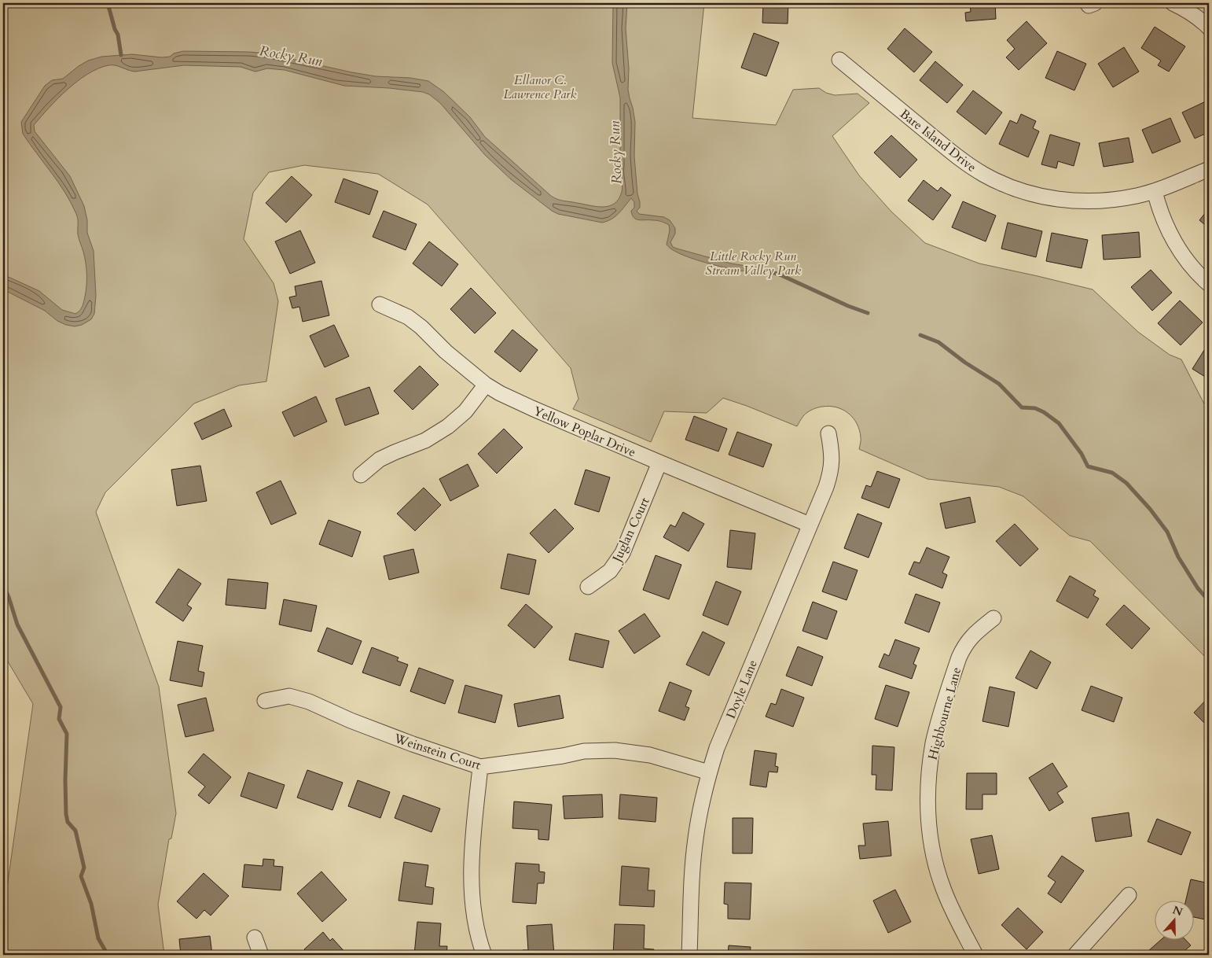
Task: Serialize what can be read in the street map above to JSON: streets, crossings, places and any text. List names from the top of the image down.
{
  "streets": {
    "street": [
      "Bare Island Drive",
      "Yellow Poplar Drive",
      "Juglan Court",
      "Doyle Lane",
      "Highbourne Lane",
      "Weinstein Court"
    ]
  },
  "crossings": [
    ["Yellow Poplar Drive", "Juglan Court"],
    ["Yellow Poplar Drive", "Doyle Lane"],
    ["Doyle Lane", "Weinstein Court"]
  ],
  "water": ["Rocky Run"],
  "parks": ["Ellanor C. Lawrence Park", "Little Rocky Run Stream Valley Park"],
  "north": "top"
}
